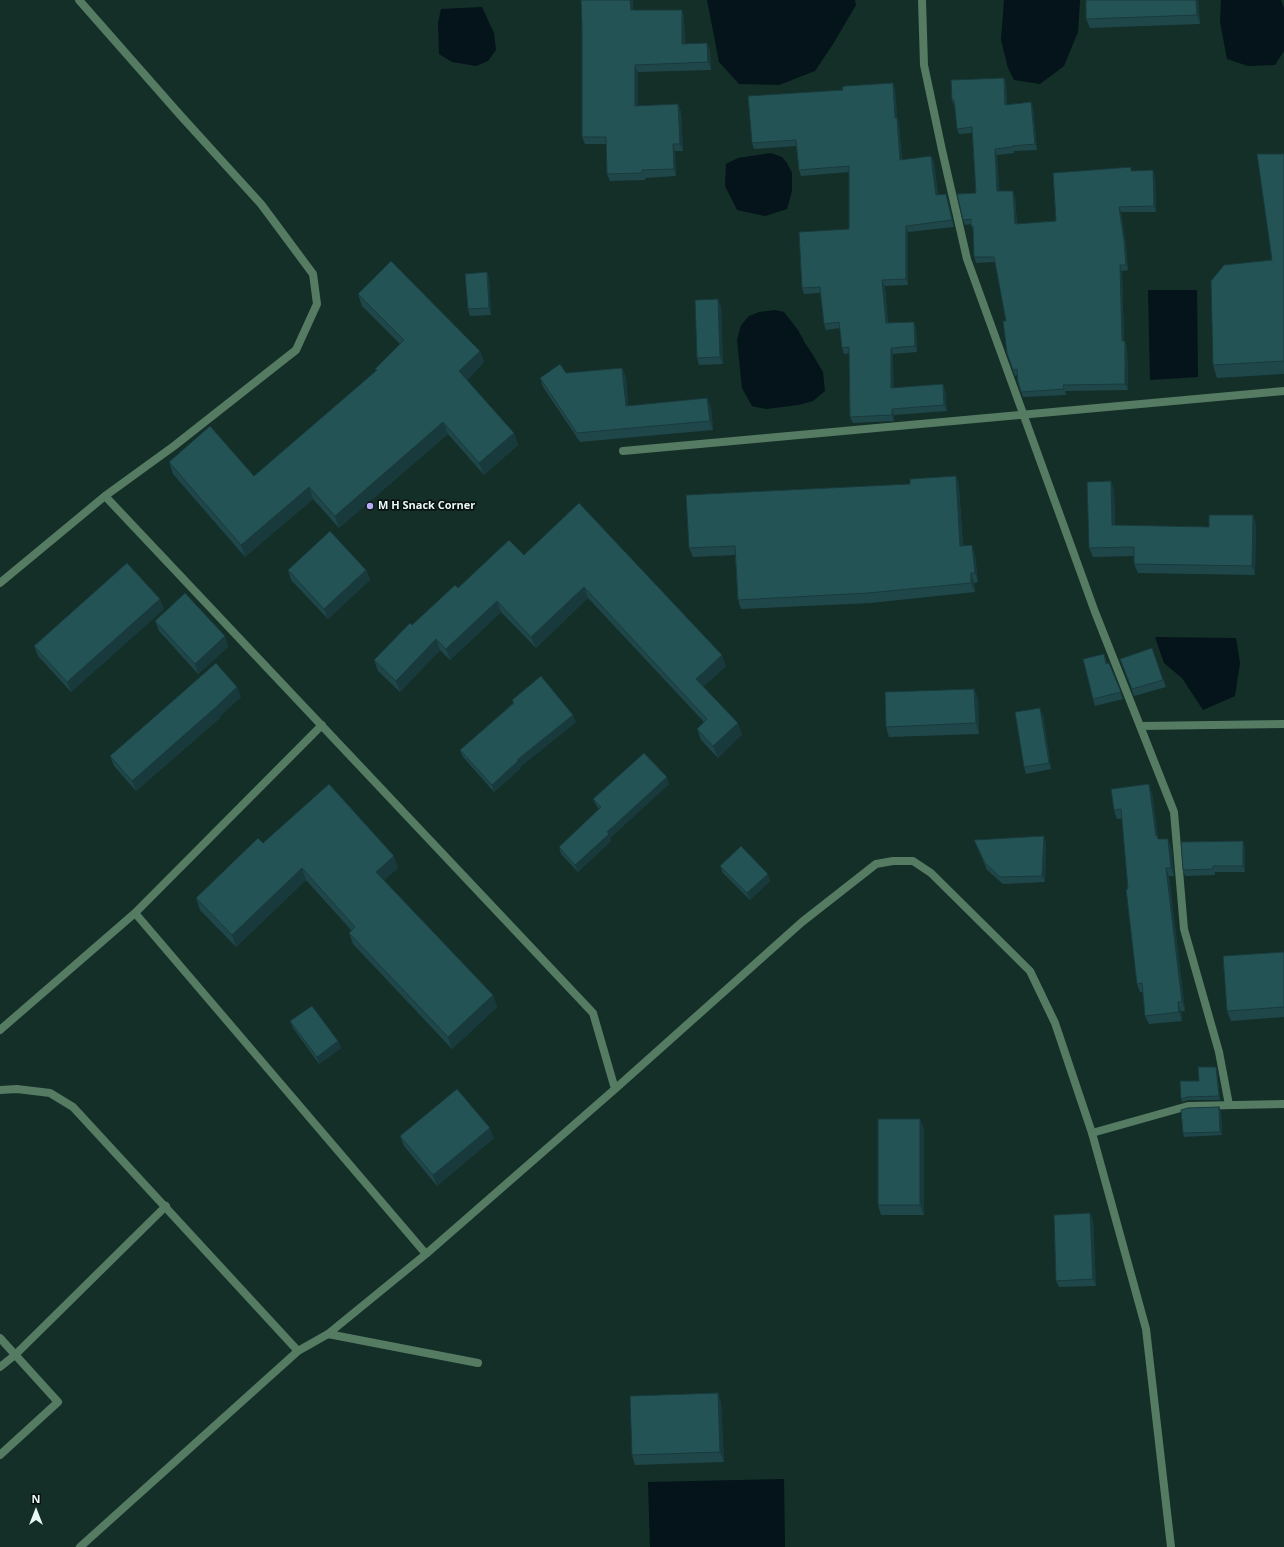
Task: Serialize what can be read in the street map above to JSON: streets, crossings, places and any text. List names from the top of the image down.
{
  "places": ["M H Snack Corner"],
  "north": "top"
}
